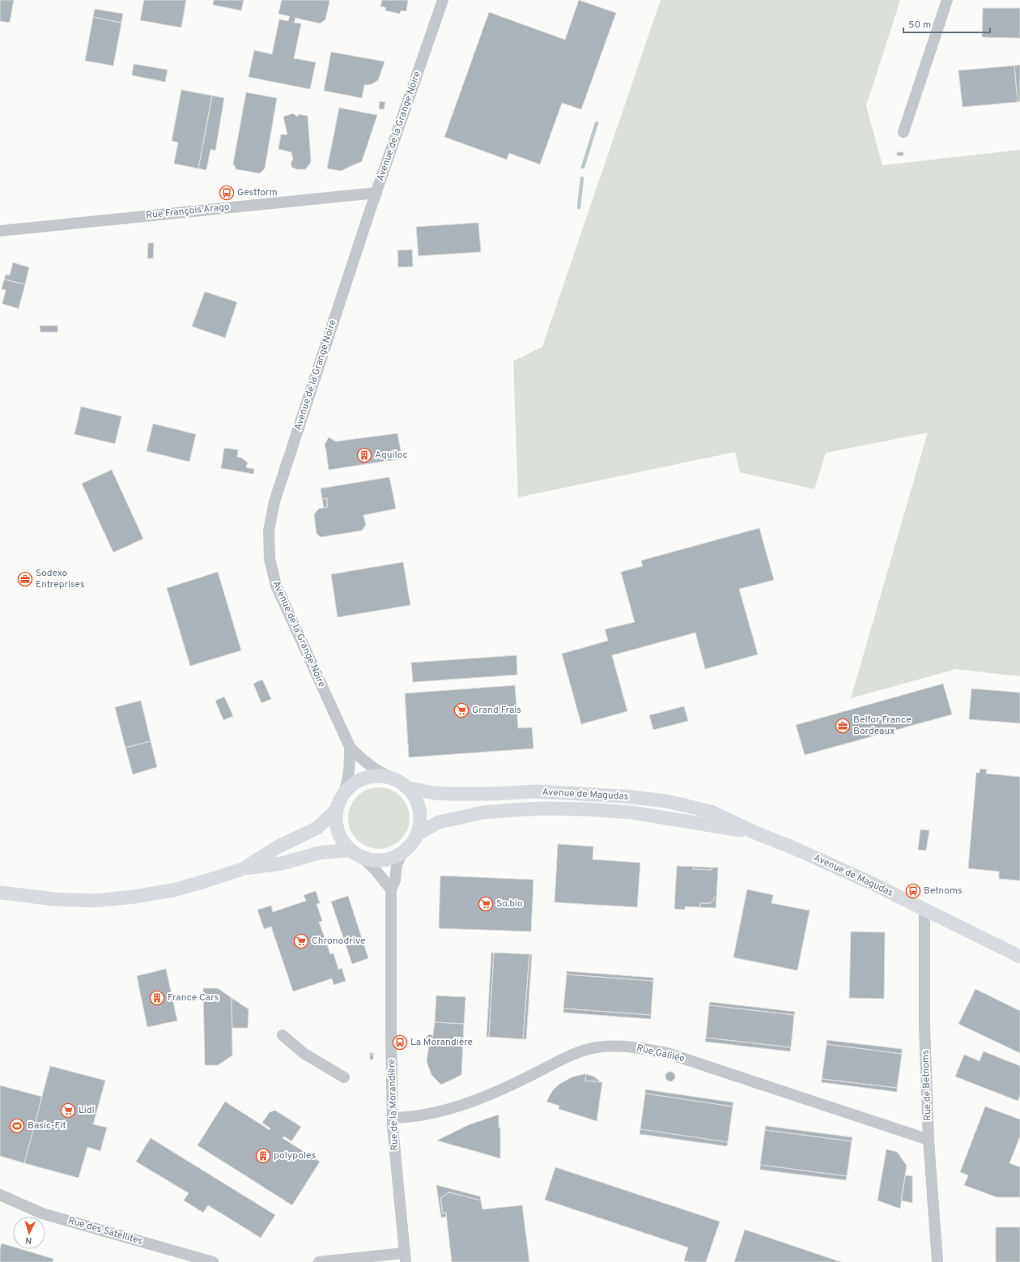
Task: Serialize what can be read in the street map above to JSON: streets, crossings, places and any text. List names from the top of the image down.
{
  "streets": {
    "main road": ["Avenue de Magudas"],
    "street": [
      "Avenue de la Grange Noire",
      "Rue François Arago",
      "Rue Galilée",
      "Rue de Betnoms",
      "Rue de la Morandière",
      "Rue des Satellites"
    ]
  },
  "crossings": [
    ["Avenue de la Grange Noire", "Rue François Arago"],
    ["Avenue de la Grange Noire", "Avenue de Magudas"],
    ["Avenue de la Grange Noire", "Rue de la Morandière"],
    ["Avenue de Magudas", "Rue de Betnoms"],
    ["Avenue de Magudas", "Rue de la Morandière"],
    ["Rue Galilée", "Rue de Betnoms"],
    ["Rue Galilée", "Rue de la Morandière"]
  ],
  "places": {
    "bus stop": ["Gestform", "Betnoms", "La Morandière"],
    "building": ["Aquiloc", "France Cars", "polypoles"],
    "office": ["Sodexo Entreprises", "Belfor France Bordeaux"],
    "supermarket": [
      "Grand Frais",
      "So.bio",
      "Chronodrive",
      "Lidl"
    ],
    "sports": ["Basic-Fit"]
  },
  "scale_bar": "50 m",
  "north": "bottom"
}
